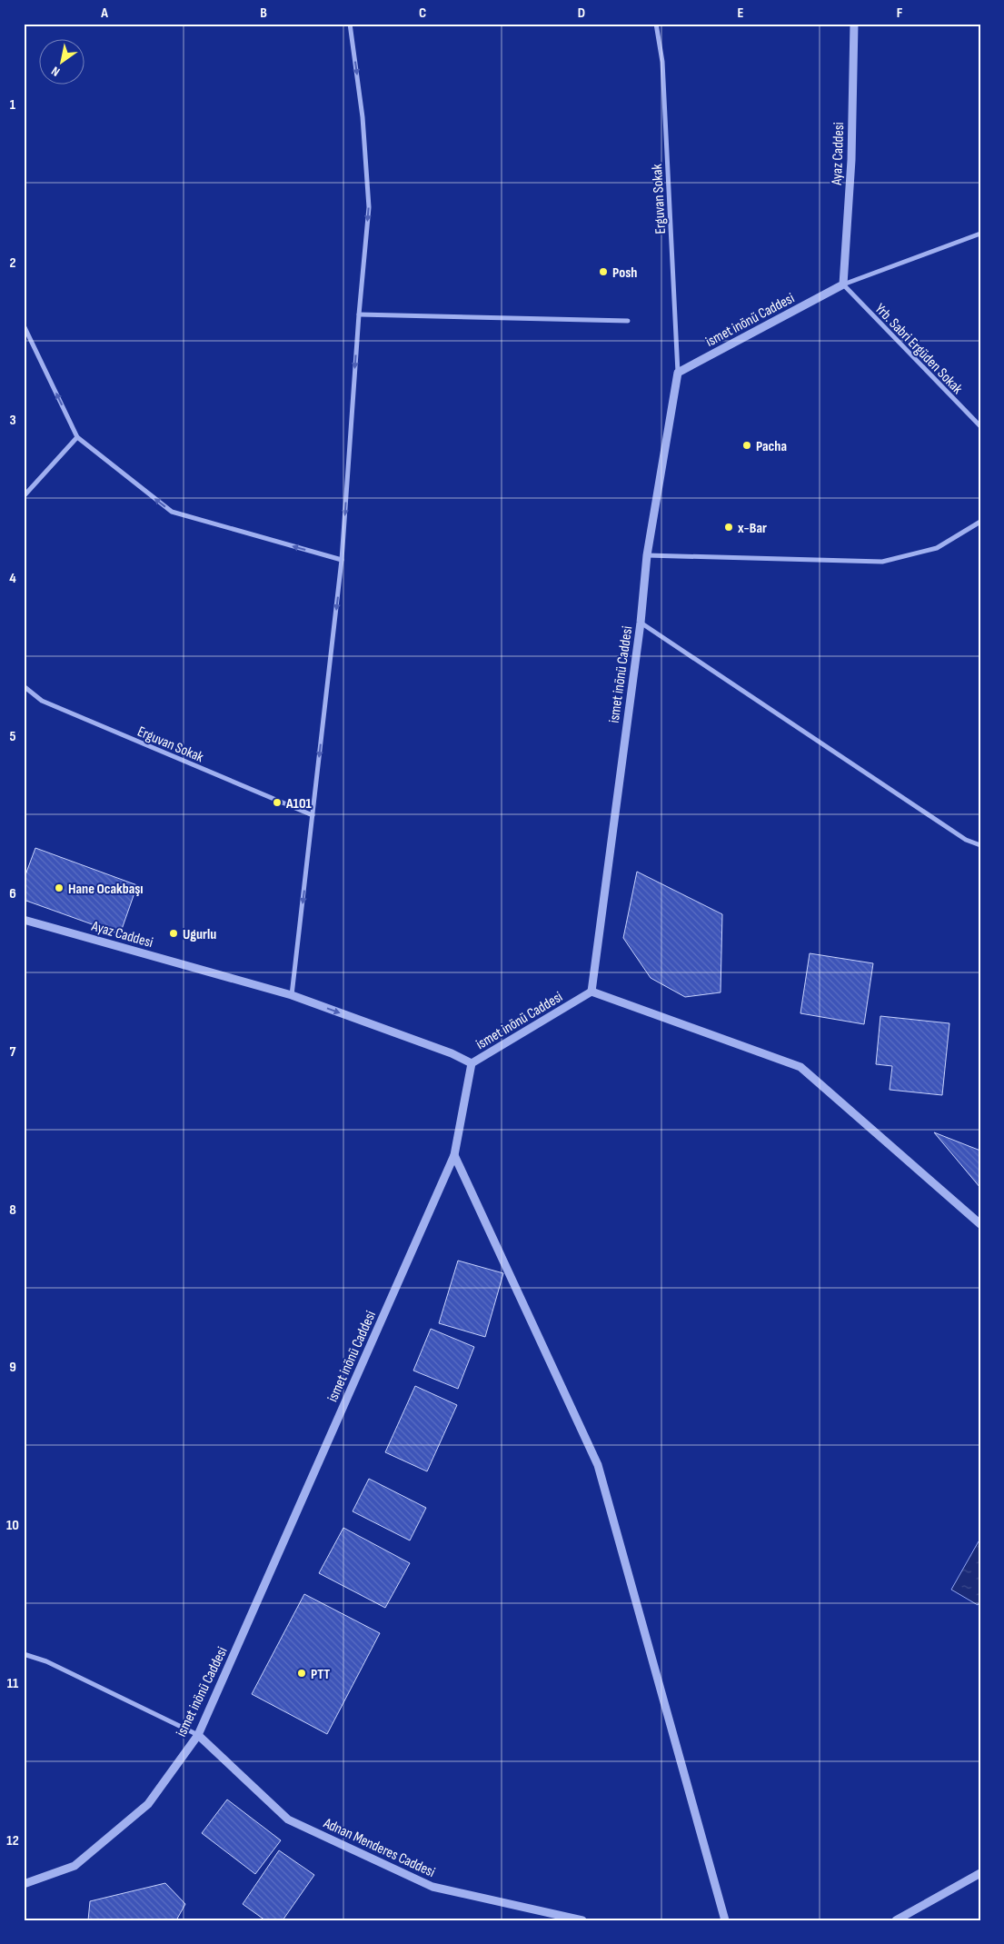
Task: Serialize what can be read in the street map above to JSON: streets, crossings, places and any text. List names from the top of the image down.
{
  "streets": {
    "street": [
      "Ayaz Caddesi",
      "Erguvan Sokak",
      "ismet inönü Caddesi",
      "Yrb. Sabri Ergüden Sokak",
      "Adnan Menderes Caddesi"
    ]
  },
  "crossings": [
    ["Ayaz Caddesi", "ismet inönü Caddesi"],
    ["Ayaz Caddesi", "Yrb. Sabri Ergüden Sokak"],
    ["Erguvan Sokak", "ismet inönü Caddesi"],
    ["ismet inönü Caddesi", "Yrb. Sabri Ergüden Sokak"],
    ["ismet inönü Caddesi", "Adnan Menderes Caddesi"]
  ],
  "places": [
    "Posh",
    "Pacha",
    "x-Bar",
    "A101",
    "Hane Ocakbaşı",
    "Ugurlu",
    "PTT"
  ],
  "north": "bottom left",
  "grid": {
    "columns": [
      "A",
      "B",
      "C",
      "D",
      "E",
      "F"
    ],
    "rows": [
      "1",
      "2",
      "3",
      "4",
      "5",
      "6",
      "7",
      "8",
      "9",
      "10",
      "11",
      "12"
    ]
  }
}
